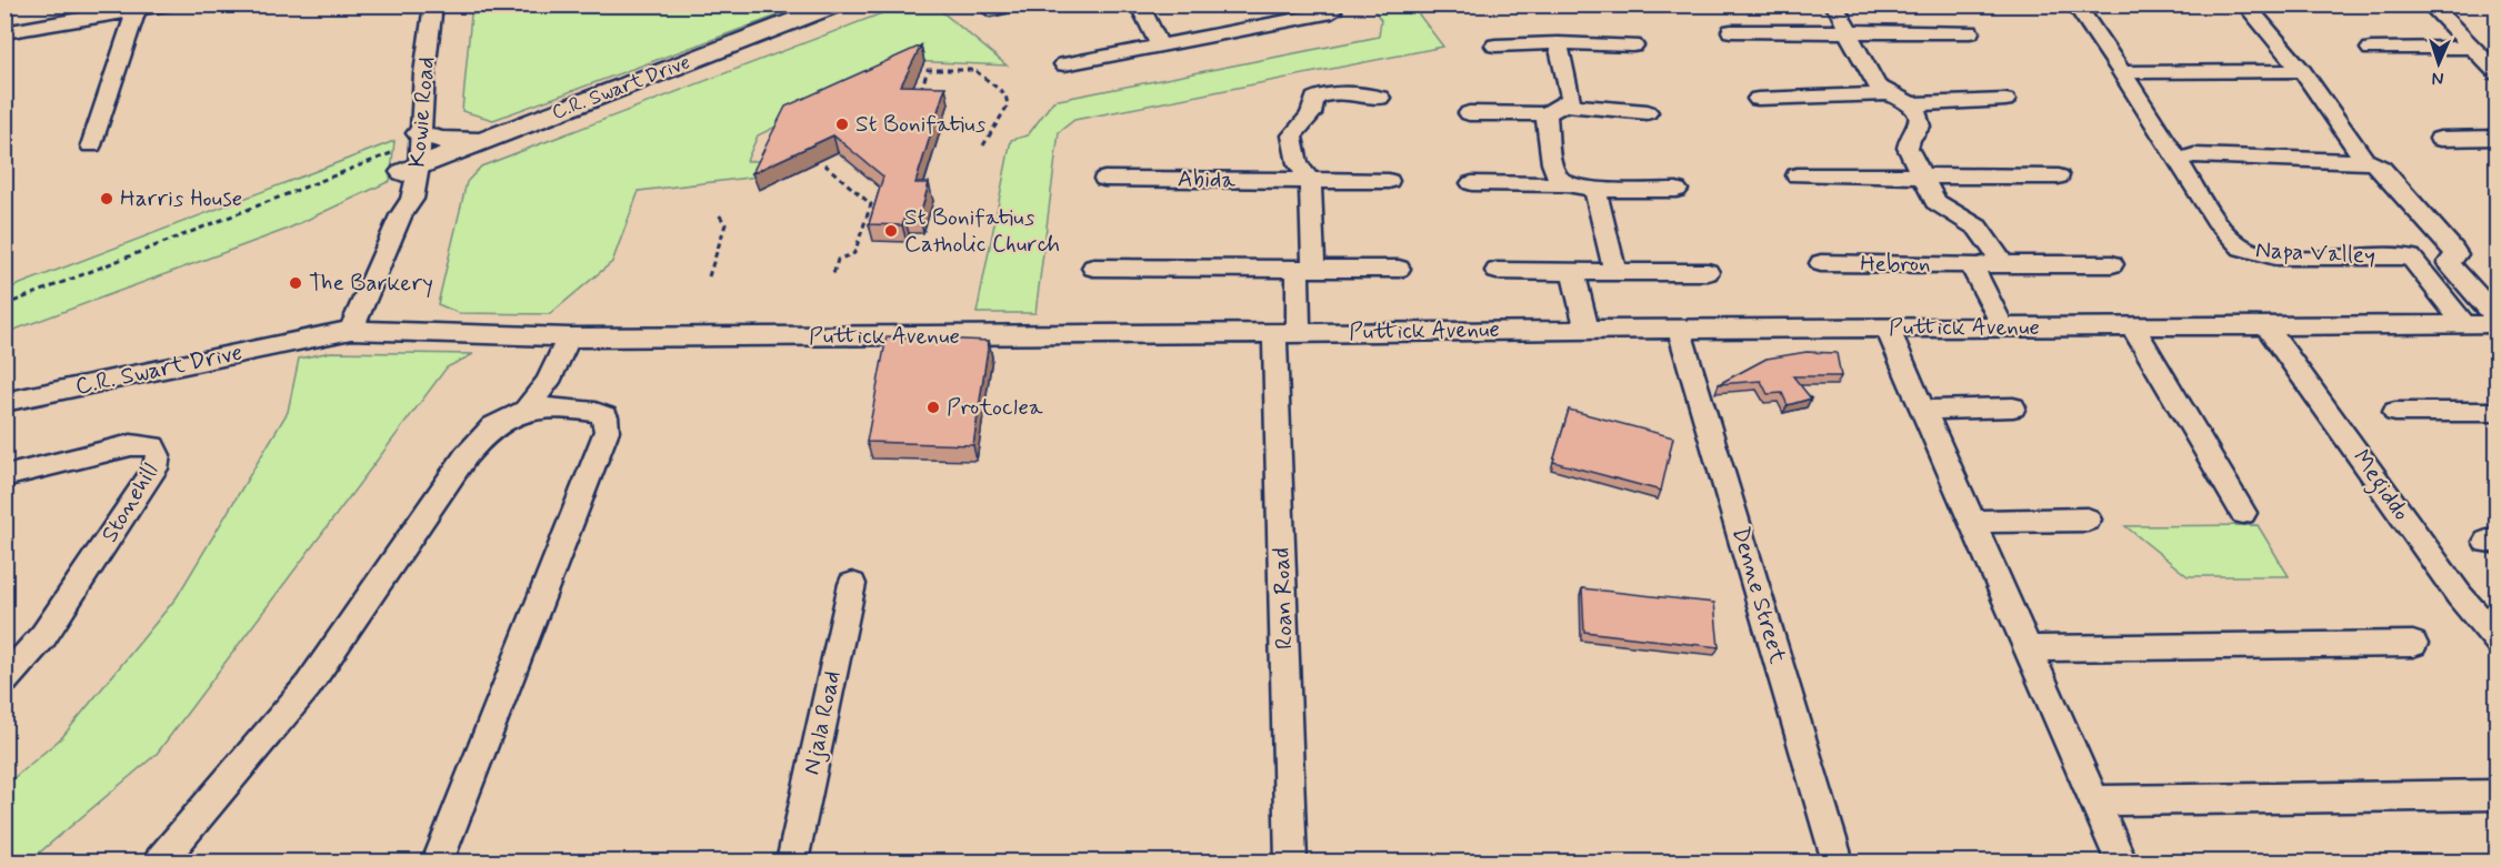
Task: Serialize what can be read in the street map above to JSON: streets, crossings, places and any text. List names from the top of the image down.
{
  "streets": {
    "street": [
      "C.R. Swart Drive",
      "Kowie Road",
      "Abida",
      "Napa Valley",
      "Hebron",
      "Puttick Avenue",
      "Megiddo",
      "Stonehill",
      "Denne Street",
      "Roan Road",
      "Njala Road"
    ]
  },
  "crossings": [
    ["C.R. Swart Drive", "Kowie Road"],
    ["C.R. Swart Drive", "Puttick Avenue"],
    ["Kowie Road", "Puttick Avenue"],
    ["Napa Valley", "Puttick Avenue"],
    ["Puttick Avenue", "Megiddo"],
    ["Puttick Avenue", "Denne Street"],
    ["Puttick Avenue", "Roan Road"]
  ],
  "places": [
    "St Bonifatius",
    "Harris House",
    "St Bonifatius Catholic Church",
    "The Barkery",
    "Protoclea"
  ],
  "north": "bottom"
}
